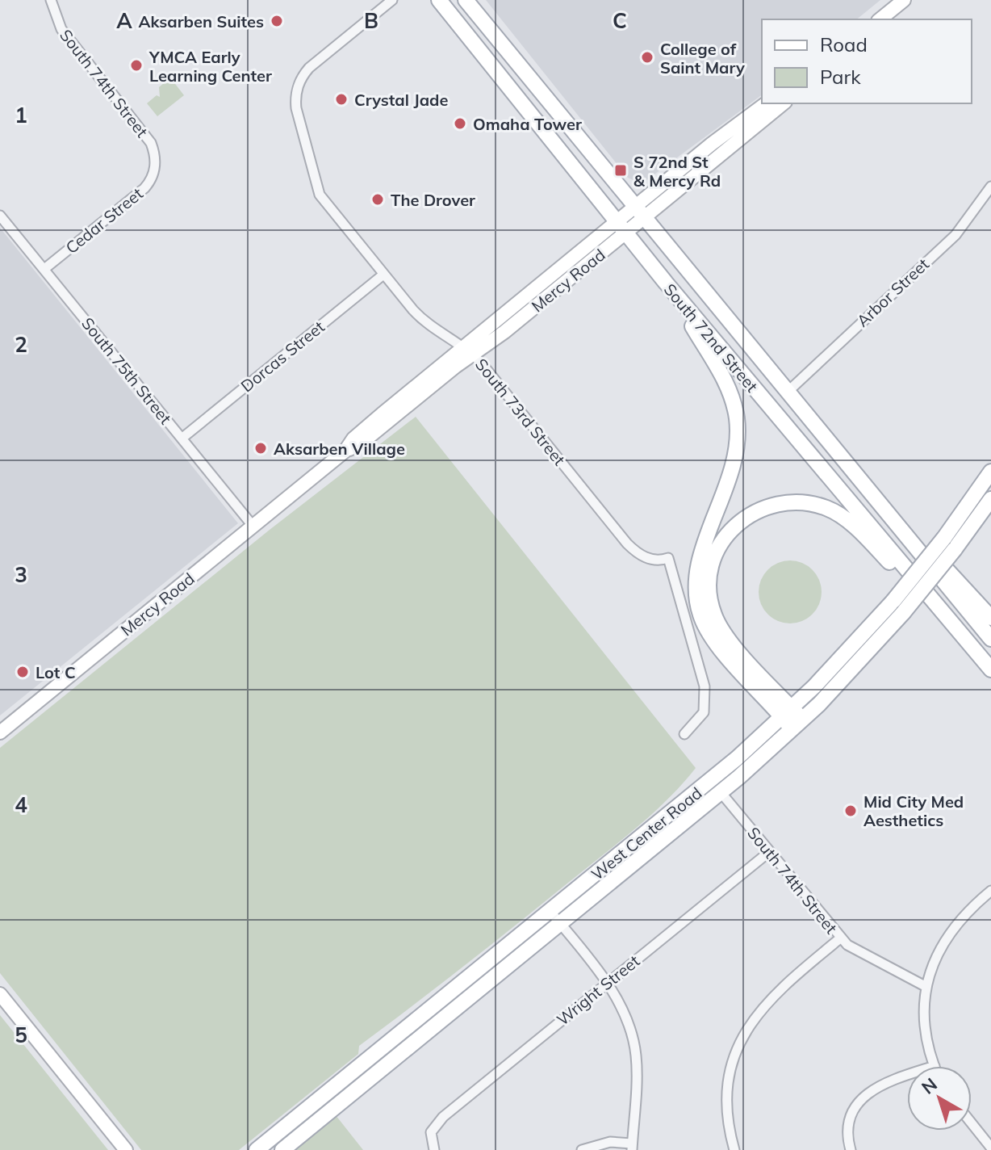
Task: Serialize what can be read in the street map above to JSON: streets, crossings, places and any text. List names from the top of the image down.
{
  "streets": {
    "main road": ["Mercy Road", "South 72nd Street", "West Center Road"],
    "street": [
      "South 74th Street",
      "Cedar Street",
      "Arbor Street",
      "Dorcas Street",
      "South 75th Street",
      "South 73rd Street",
      "Wright Street"
    ]
  },
  "crossings": [
    ["South 74th Street", "Cedar Street"],
    ["South 74th Street", "West Center Road"],
    ["South 74th Street", "Wright Street"],
    ["Cedar Street", "South 75th Street"],
    ["Mercy Road", "South 72nd Street"],
    ["Mercy Road", "South 75th Street"],
    ["Mercy Road", "South 73rd Street"],
    ["Arbor Street", "South 72nd Street"],
    ["Dorcas Street", "South 75th Street"],
    ["Dorcas Street", "South 73rd Street"]
  ],
  "places": {
    "other": [
      "Aksarben Suites",
      "College of Saint Mary",
      "YMCA Early Learning Center",
      "Crystal Jade",
      "Omaha Tower",
      "The Drover",
      "Aksarben Village",
      "Lot C",
      "Mid City Med Aesthetics"
    ],
    "transit": ["S 72nd St & Mercy Rd"]
  },
  "legend": ["Road", "Park"],
  "north": "top left",
  "grid": {
    "columns": ["A", "B", "C"],
    "rows": [
      "1",
      "2",
      "3",
      "4",
      "5"
    ]
  }
}
